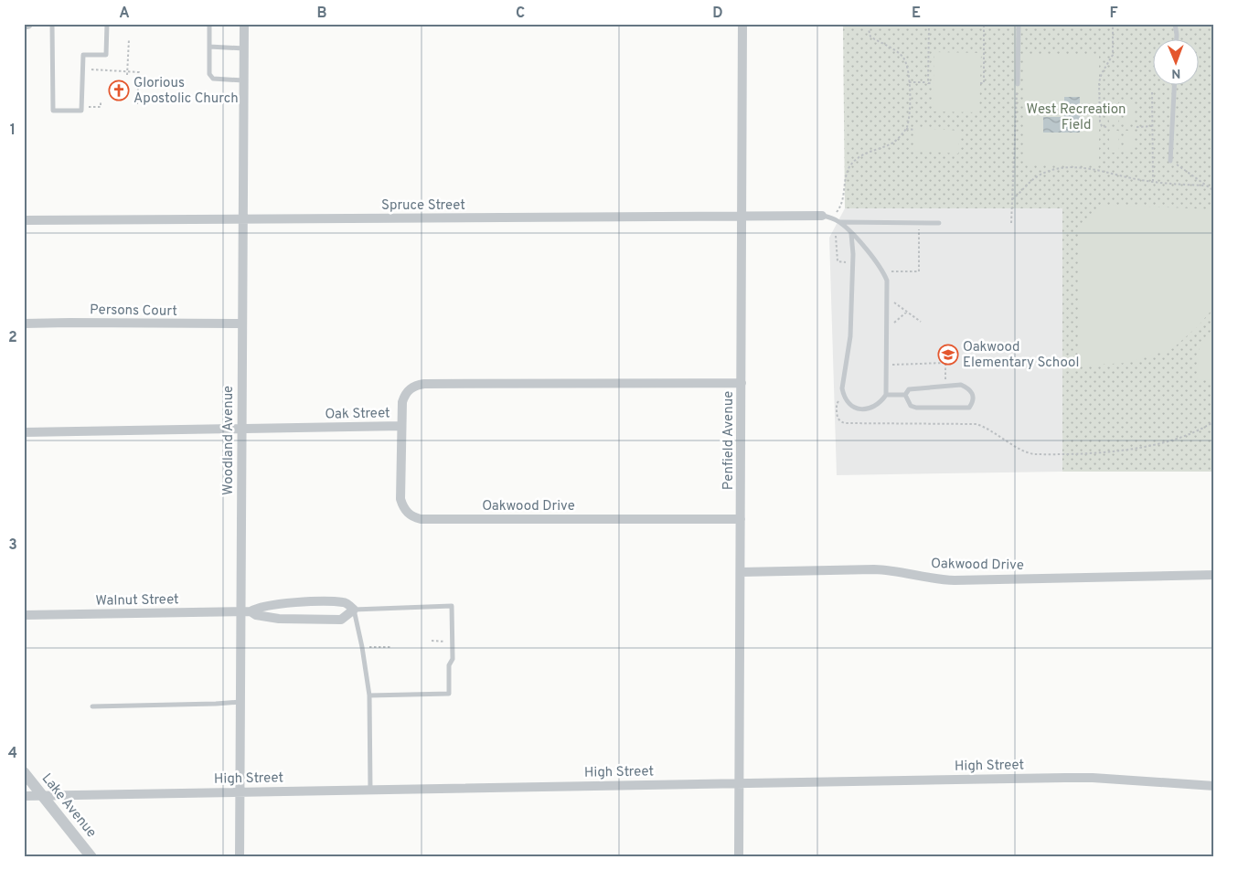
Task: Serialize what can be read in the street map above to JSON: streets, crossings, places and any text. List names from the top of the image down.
{
  "streets": {
    "street": [
      "Spruce Street",
      "Persons Court",
      "Oak Street",
      "Woodland Avenue",
      "Penfield Avenue",
      "Oakwood Drive",
      "Walnut Street",
      "High Street",
      "Lake Avenue"
    ]
  },
  "crossings": [
    ["Spruce Street", "Woodland Avenue"],
    ["Spruce Street", "Penfield Avenue"],
    ["Persons Court", "Woodland Avenue"],
    ["Oak Street", "Woodland Avenue"],
    ["Oak Street", "Penfield Avenue"],
    ["Oak Street", "Oakwood Drive"],
    ["Woodland Avenue", "Walnut Street"],
    ["Woodland Avenue", "High Street"],
    ["Penfield Avenue", "Oakwood Drive"],
    ["Penfield Avenue", "High Street"],
    ["High Street", "Lake Avenue"]
  ],
  "parks": ["West Recreation Field"],
  "places": {
    "church": ["Glorious Apostolic Church"],
    "school or university": ["Oakwood Elementary School"]
  },
  "north": "bottom",
  "grid": {
    "columns": [
      "A",
      "B",
      "C",
      "D",
      "E",
      "F"
    ],
    "rows": [
      "1",
      "2",
      "3",
      "4"
    ]
  }
}
